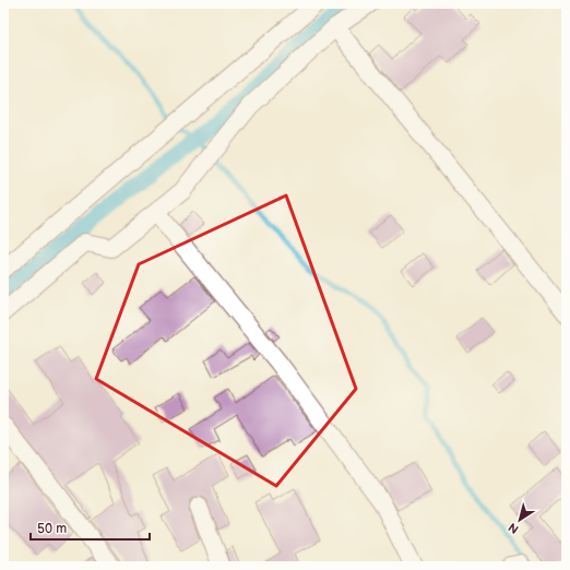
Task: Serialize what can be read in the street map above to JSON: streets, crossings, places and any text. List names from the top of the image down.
{
  "scale_bar": "50 m",
  "north": "bottom left"
}
